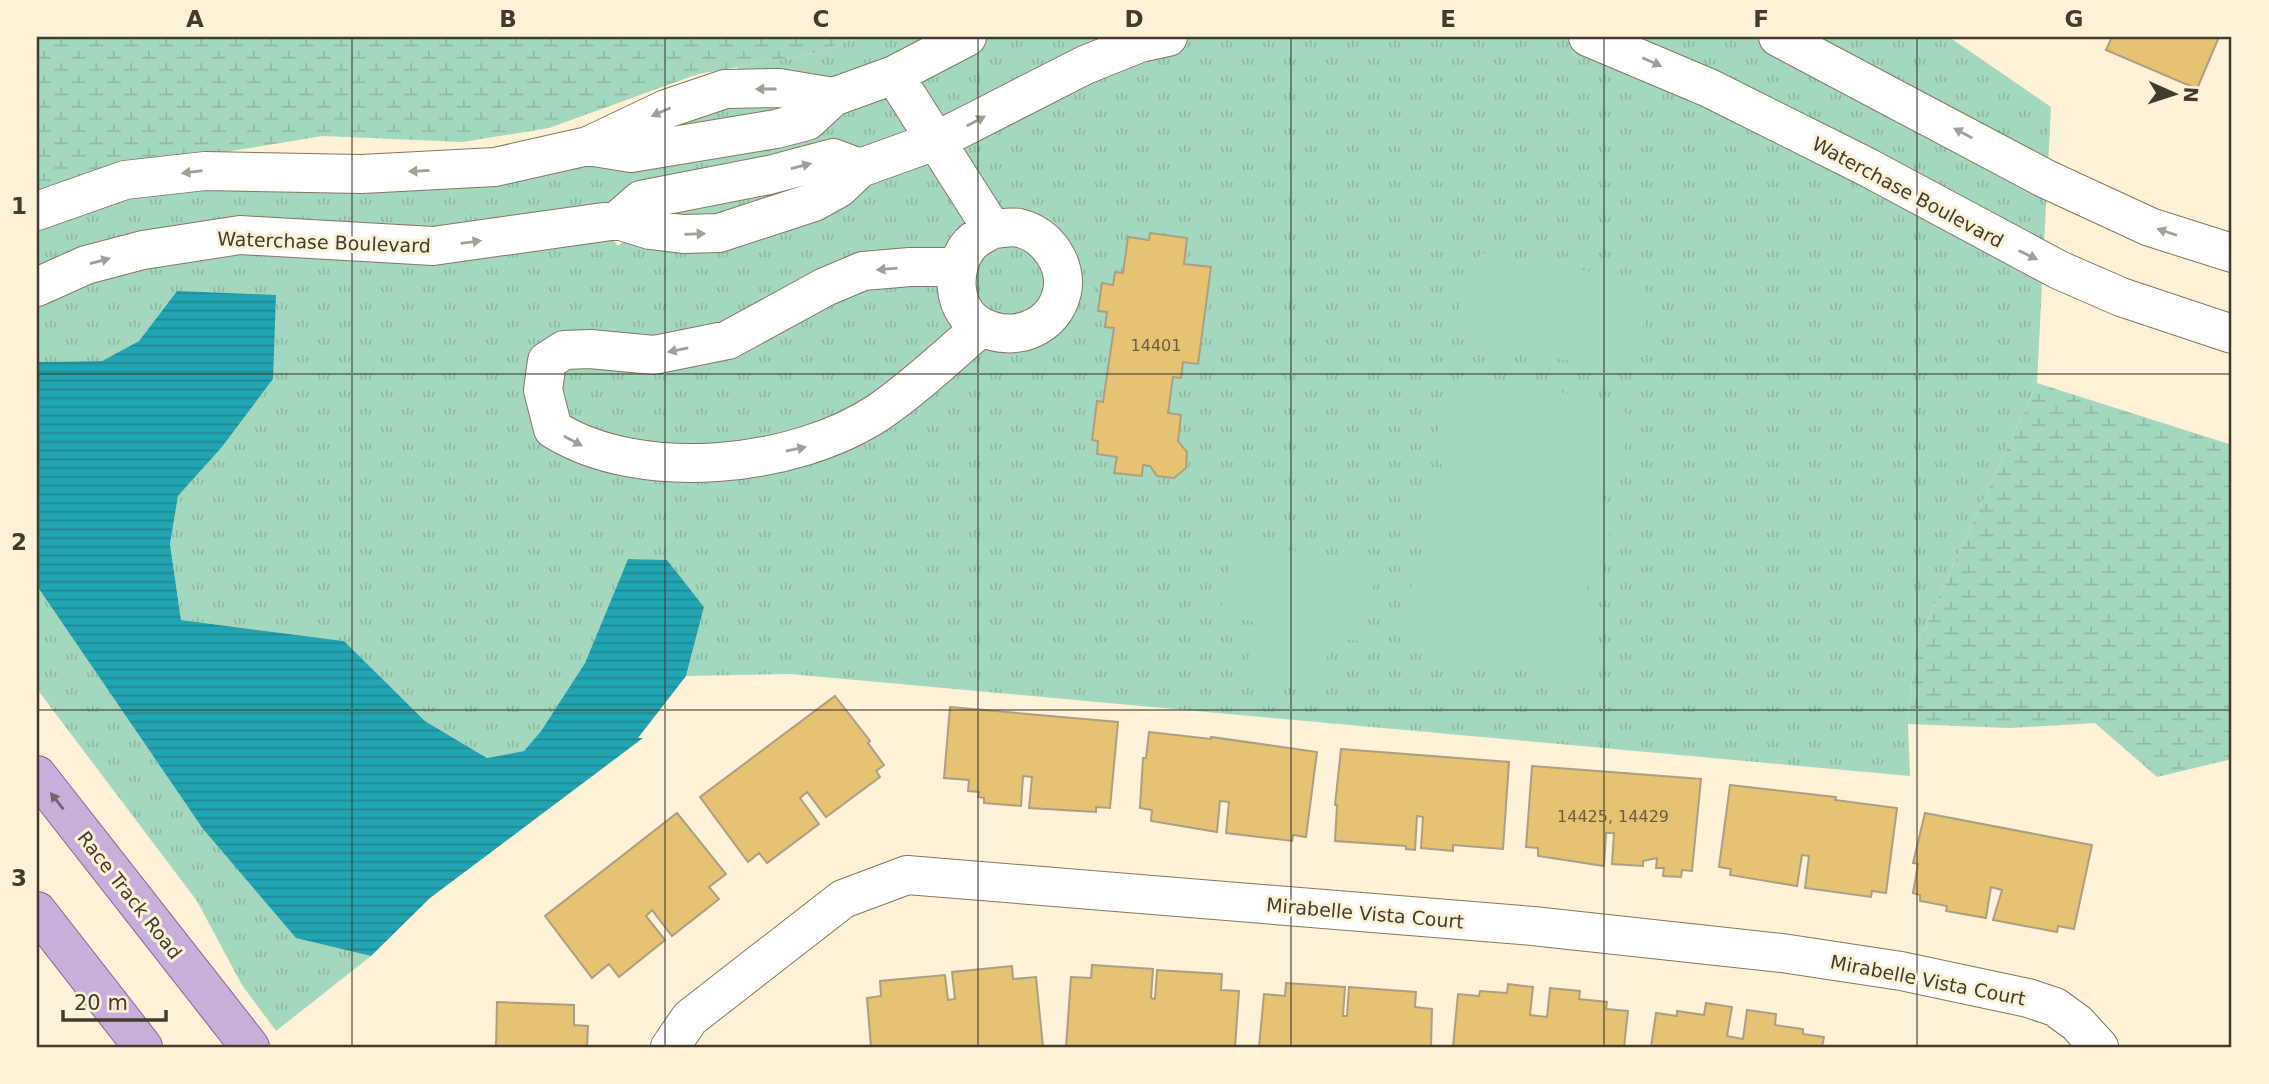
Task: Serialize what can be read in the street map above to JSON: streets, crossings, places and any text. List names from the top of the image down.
{
  "streets": {
    "main road": ["Race Track Road"],
    "street": ["Waterchase Boulevard", "Mirabelle Vista Court"]
  },
  "house_numbers": ["14401", "14425, 14429"],
  "scale_bar": "20 m",
  "north": "right",
  "grid": {
    "columns": [
      "A",
      "B",
      "C",
      "D",
      "E",
      "F",
      "G"
    ],
    "rows": ["1", "2", "3"]
  }
}
